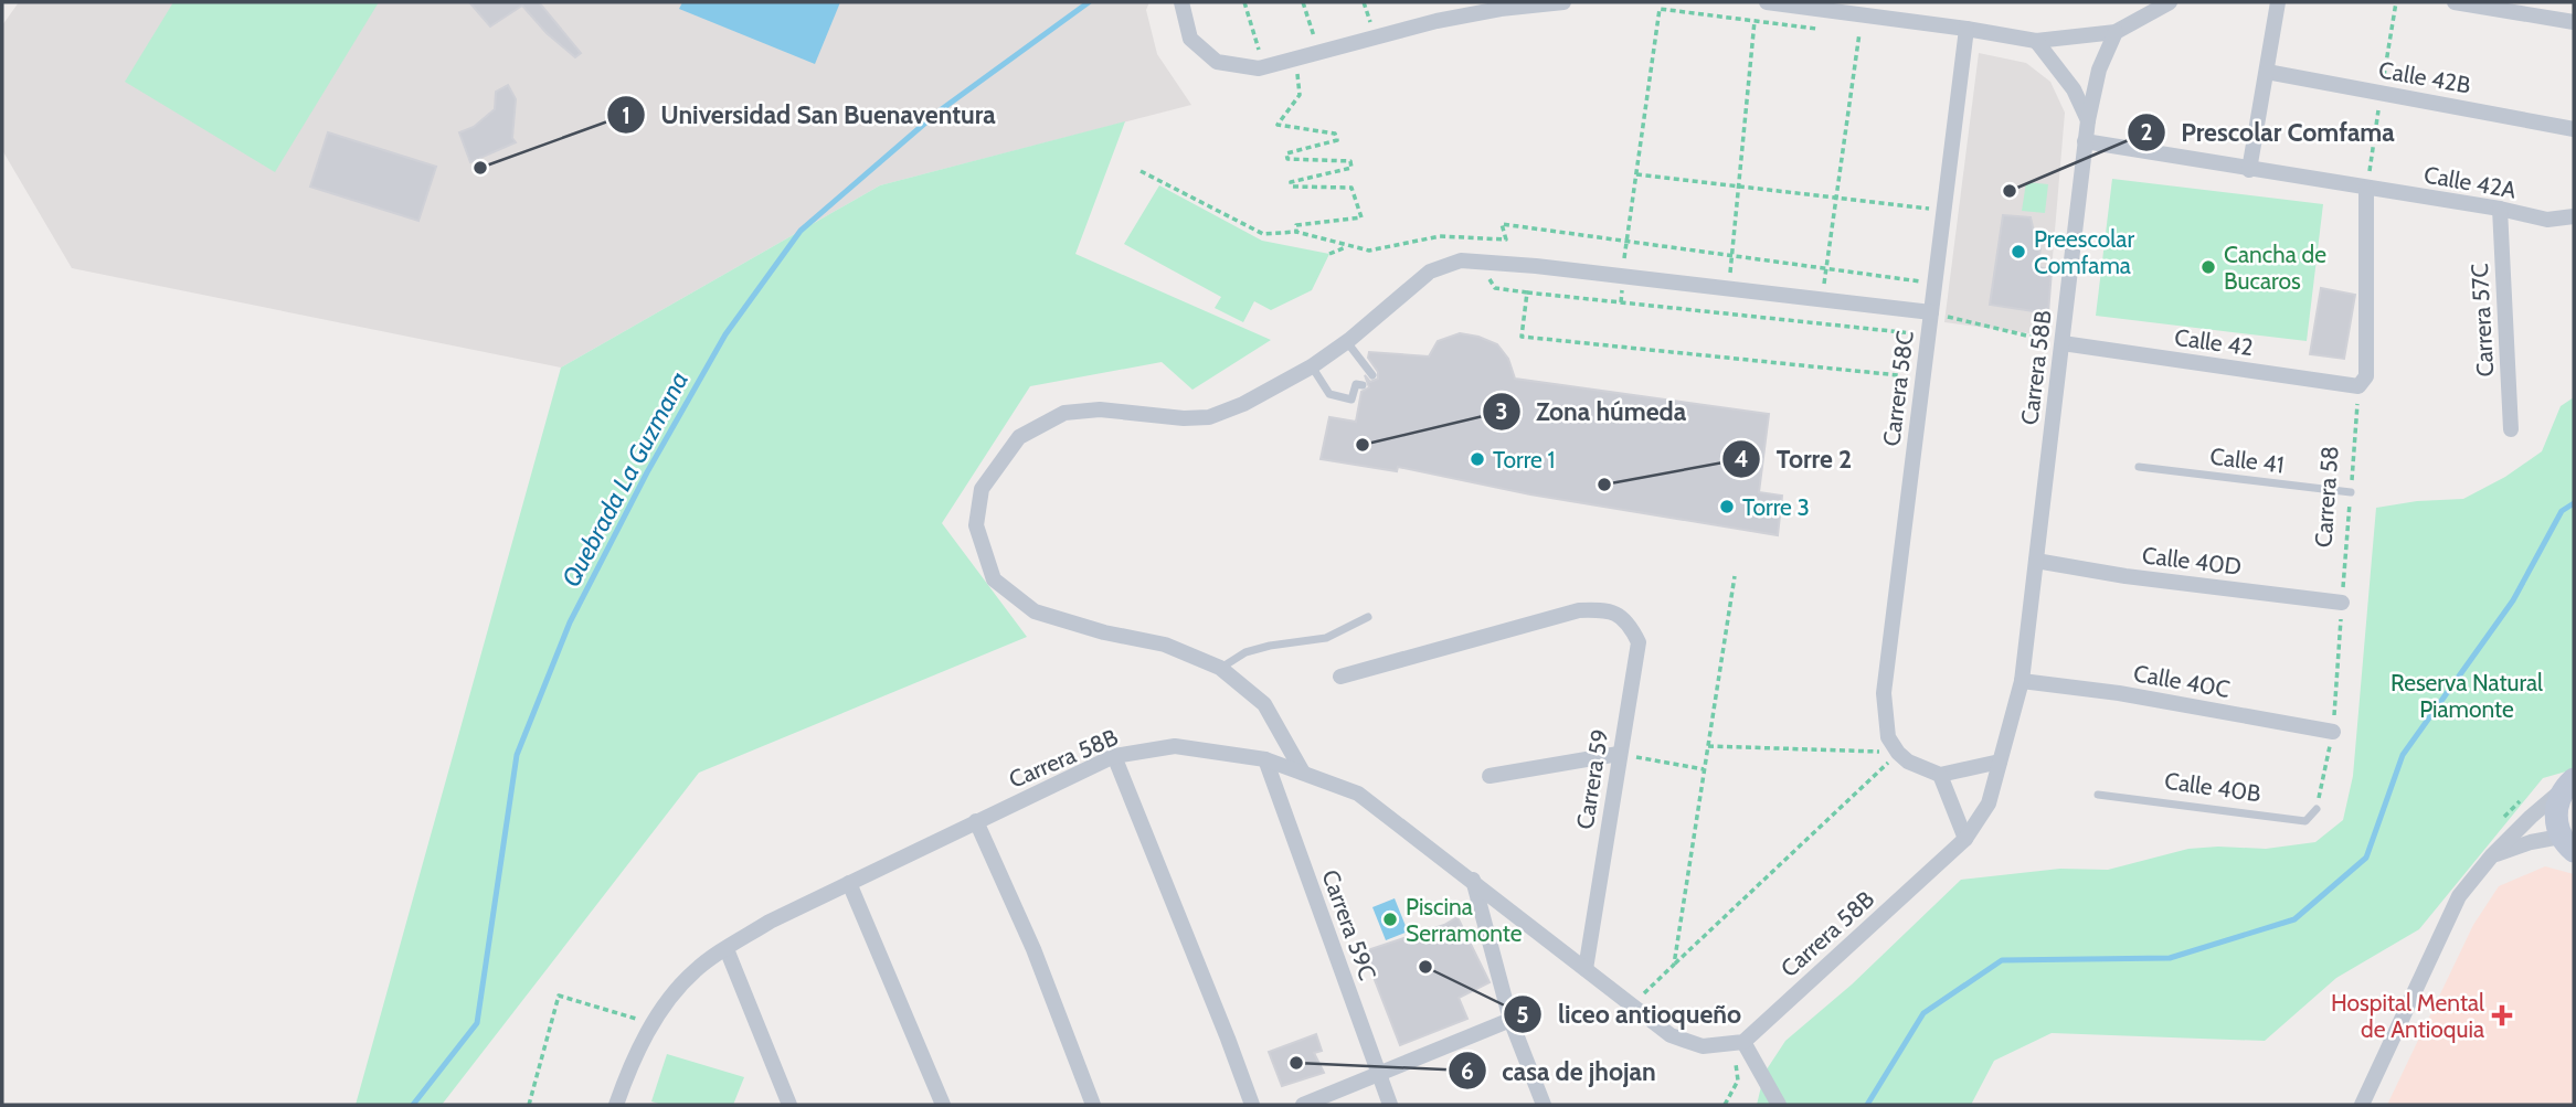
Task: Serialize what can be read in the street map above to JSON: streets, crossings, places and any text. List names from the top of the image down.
{
  "streets": {
    "street": [
      "Calle 42B",
      "Calle 42A",
      "Carrera 57C",
      "Calle 42",
      "Carrera 58B",
      "Carrera 58C",
      "Calle 40D",
      "Calle 40C",
      "Carrera 59",
      "Carrera 59C"
    ],
    "lane": ["Calle 41", "Calle 40B"],
    "path": ["Carrera 58"]
  },
  "crossings": [
    ["Calle 42A", "Carrera 57C"],
    ["Calle 42A", "Carrera 58B"],
    ["Calle 42", "Carrera 58B"],
    ["Calle 42", "Carrera 58"],
    ["Carrera 58B", "Calle 40D"],
    ["Carrera 58B", "Calle 40C"],
    ["Carrera 58B", "Carrera 59"],
    ["Carrera 58B", "Carrera 59C"],
    ["Calle 41", "Carrera 58"],
    ["Carrera 58", "Calle 40D"],
    ["Carrera 58", "Calle 40C"],
    ["Carrera 58", "Calle 40B"]
  ],
  "water": ["Quebrada La Guzmana"],
  "parks": ["Reserva Natural Piamonte"],
  "places": {
    "other": [
      "Universidad San Buenaventura",
      "Prescolar Comfama",
      "Preescolar Comfama",
      "Cancha de Bucaros",
      "Zona húmeda",
      "Torre 1",
      "Torre 2",
      "Torre 3",
      "Piscina Serramonte",
      "liceo antioqueño",
      "casa de jhojan"
    ],
    "health": ["Hospital Mental de Antioquia"]
  }
}
